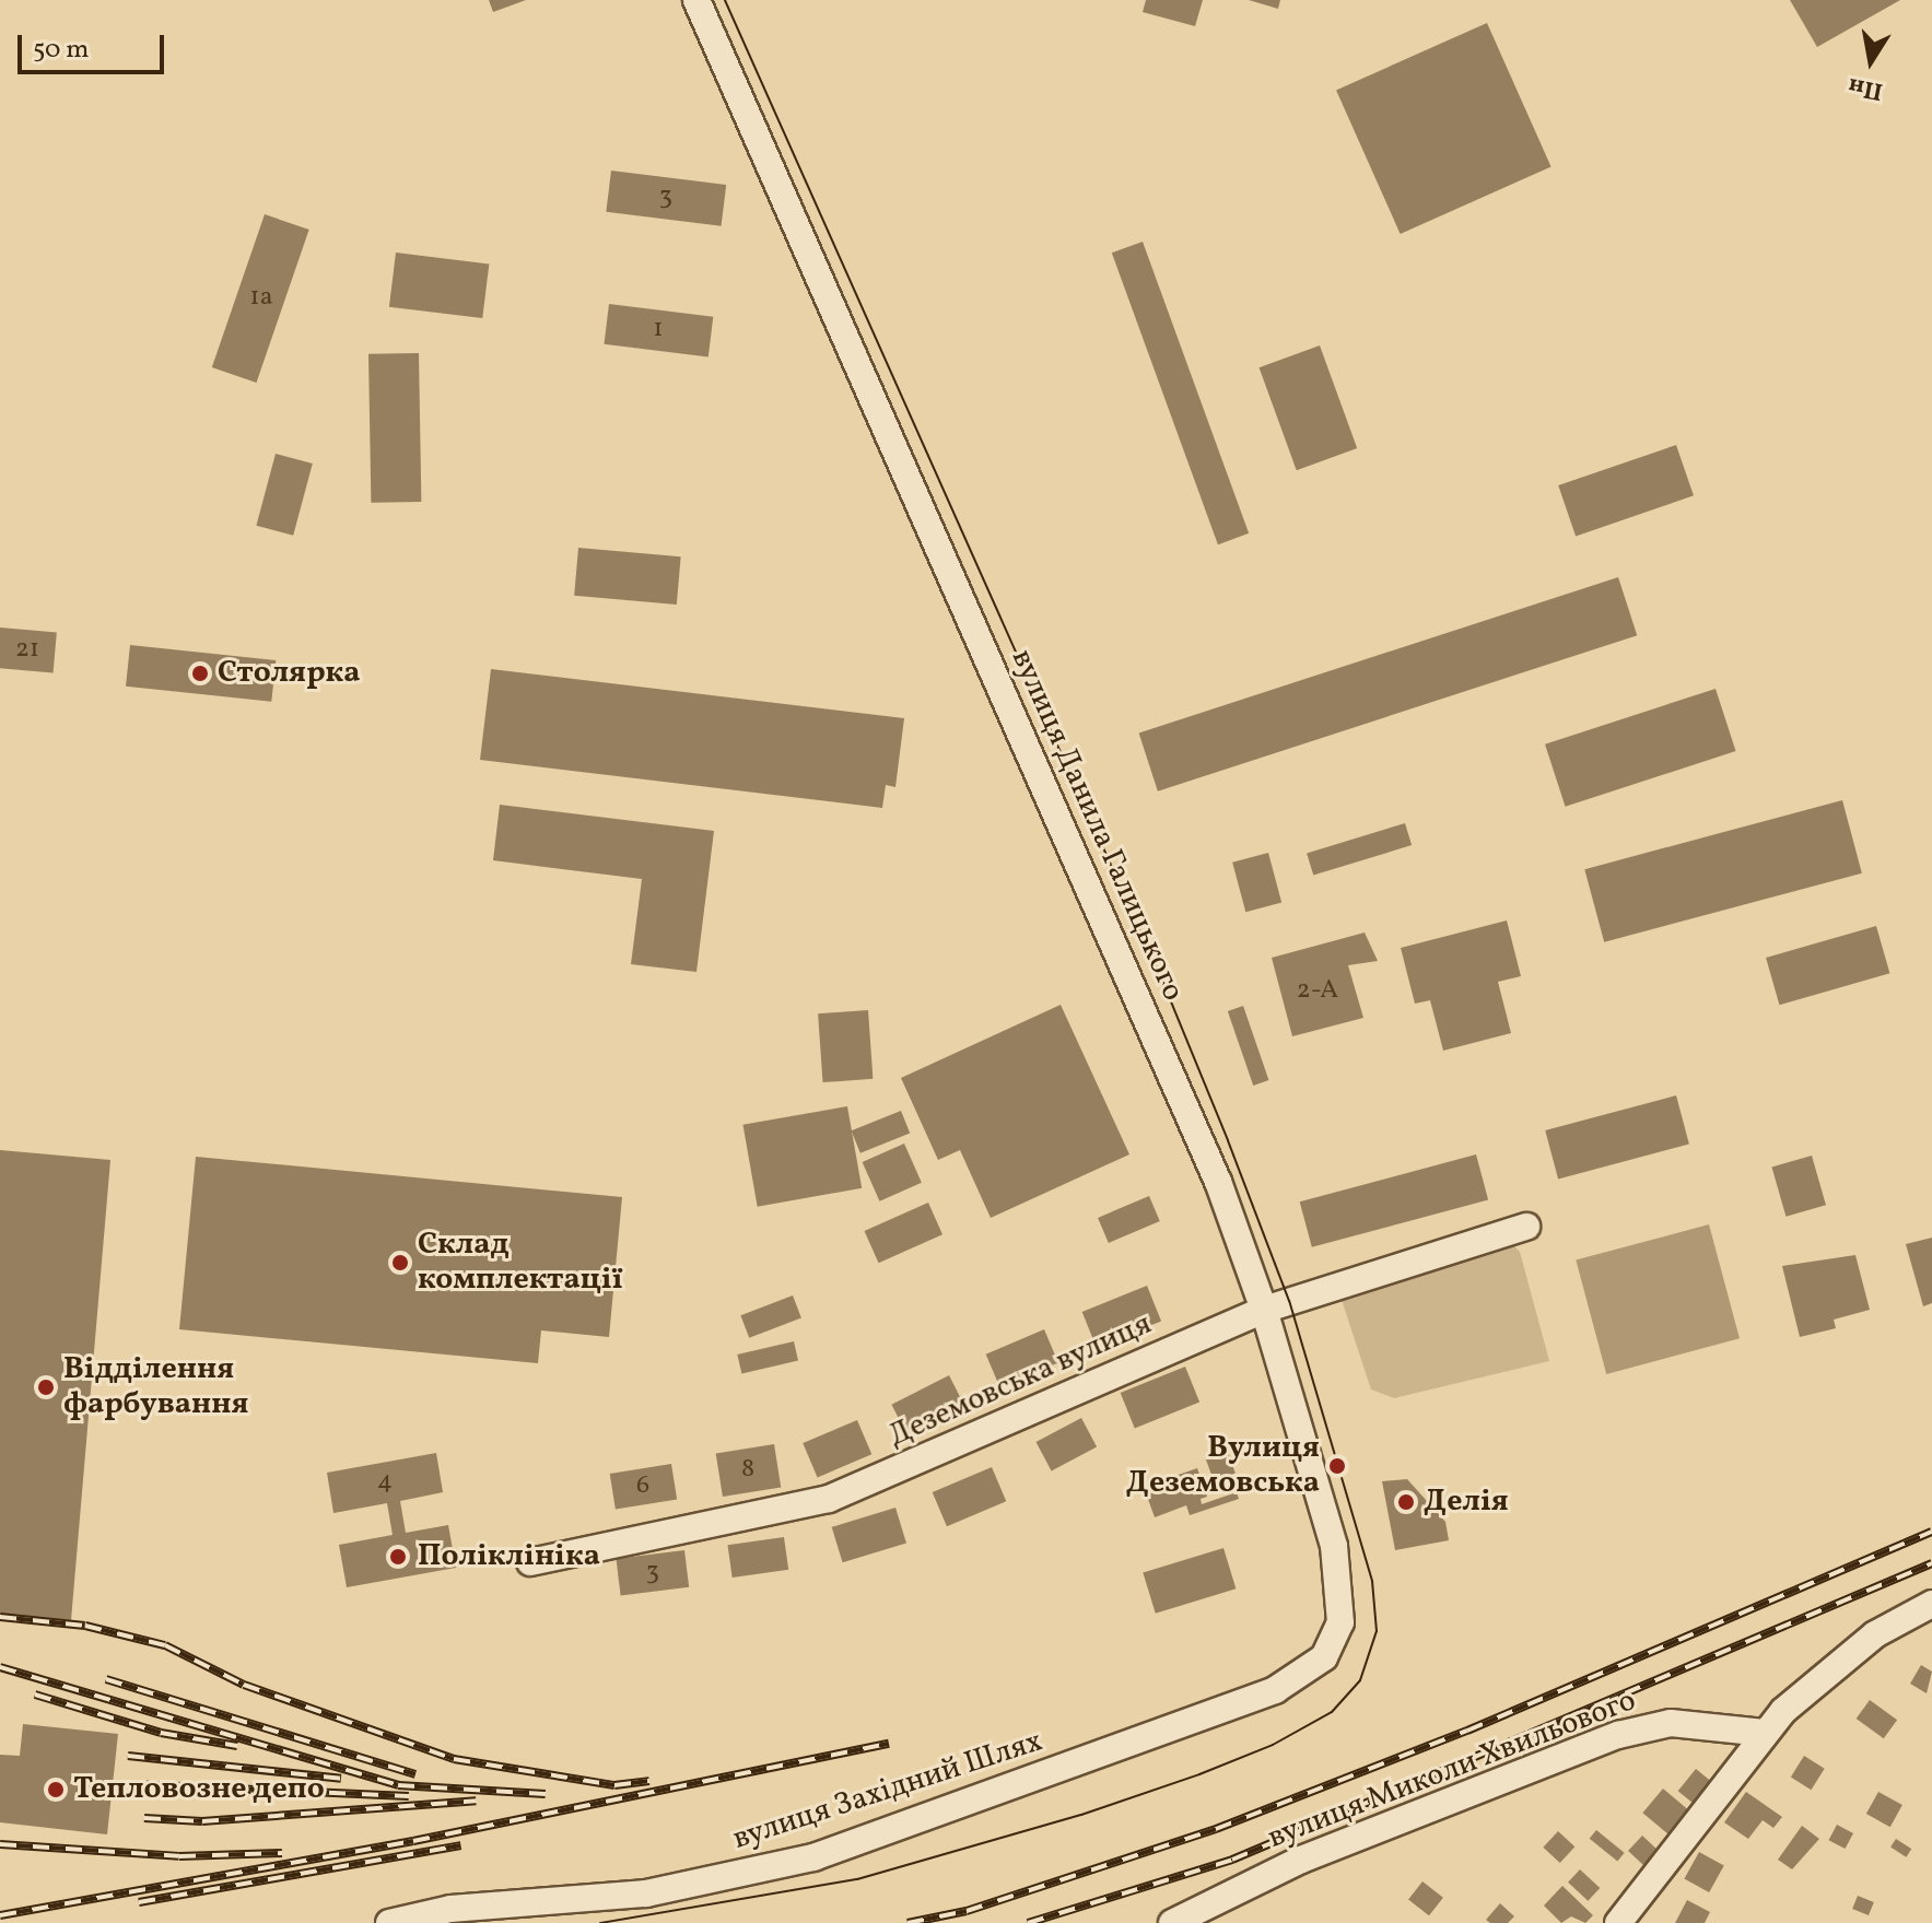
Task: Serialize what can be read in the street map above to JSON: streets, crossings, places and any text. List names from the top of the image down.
{
  "streets": {
    "street": [
      "вулиця Данила Галицького",
      "Деземовська вулиця",
      "вулиця Миколи Хвильового",
      "вулиця Західний Шлях"
    ]
  },
  "crossings": [
    ["вулиця Данила Галицького", "Деземовська вулиця"],
    ["вулиця Данила Галицького", "вулиця Західний Шлях"]
  ],
  "places": [
    "Столярка",
    "Склад комплектації",
    "Відділення фарбування",
    "Вулиця Деземовська",
    "Делія",
    "Поліклініка",
    "Тепловозне депо"
  ],
  "house_numbers": [
    "3",
    "1а",
    "1",
    "21",
    "2-А",
    "8",
    "4",
    "6",
    "3"
  ],
  "scale_bar": "50 m",
  "north": "bottom"
}
